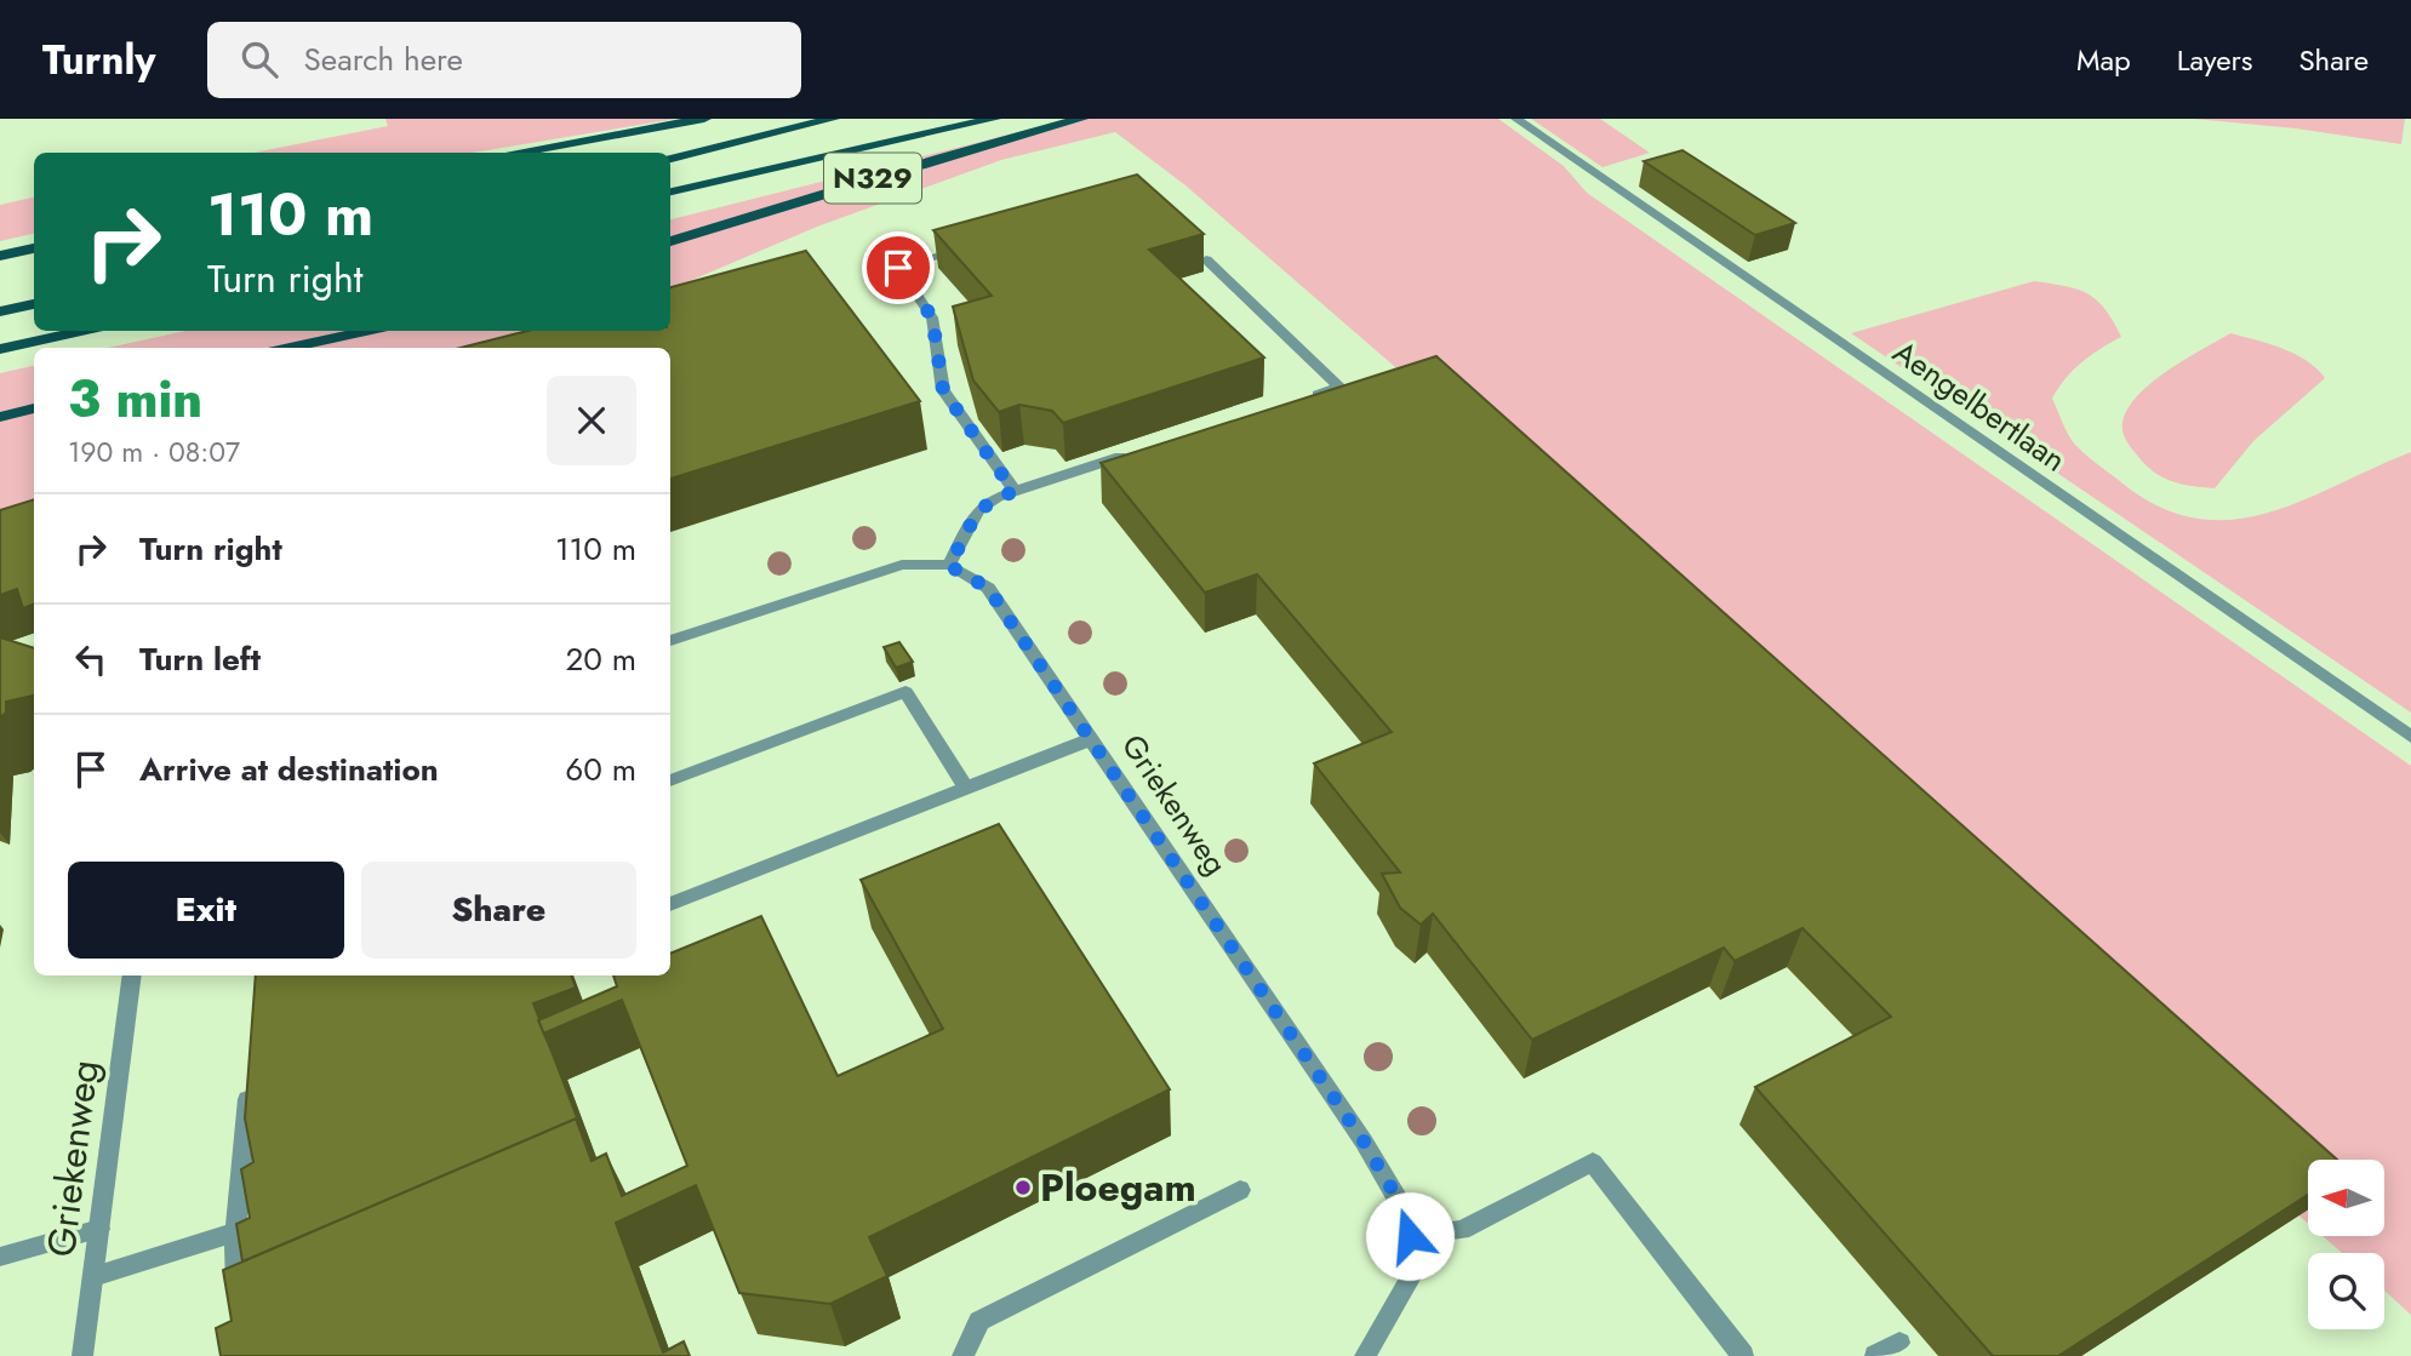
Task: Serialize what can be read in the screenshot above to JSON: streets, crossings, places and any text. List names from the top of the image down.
{
  "streets": {
    "main road": ["N329"],
    "street": ["Aengelbertlaan", "Griekenweg"]
  },
  "places": ["Ploegam"],
  "north": "left",
  "page": {
    "header": "Turnly",
    "search": "Search here",
    "nav": ["Map", "Layers", "Share"],
    "turn": ["110 m", "Turn right"],
    "heading": ["3 min", "190 m · 08:07"],
    "list": [
      {
        "name": "Turn right",
        "value": "110 m"
      },
      {
        "name": "Turn left",
        "value": "20 m"
      },
      {
        "name": "Arrive at destination",
        "value": "60 m"
      }
    ],
    "buttons": ["Exit", "Share"]
  }
}
